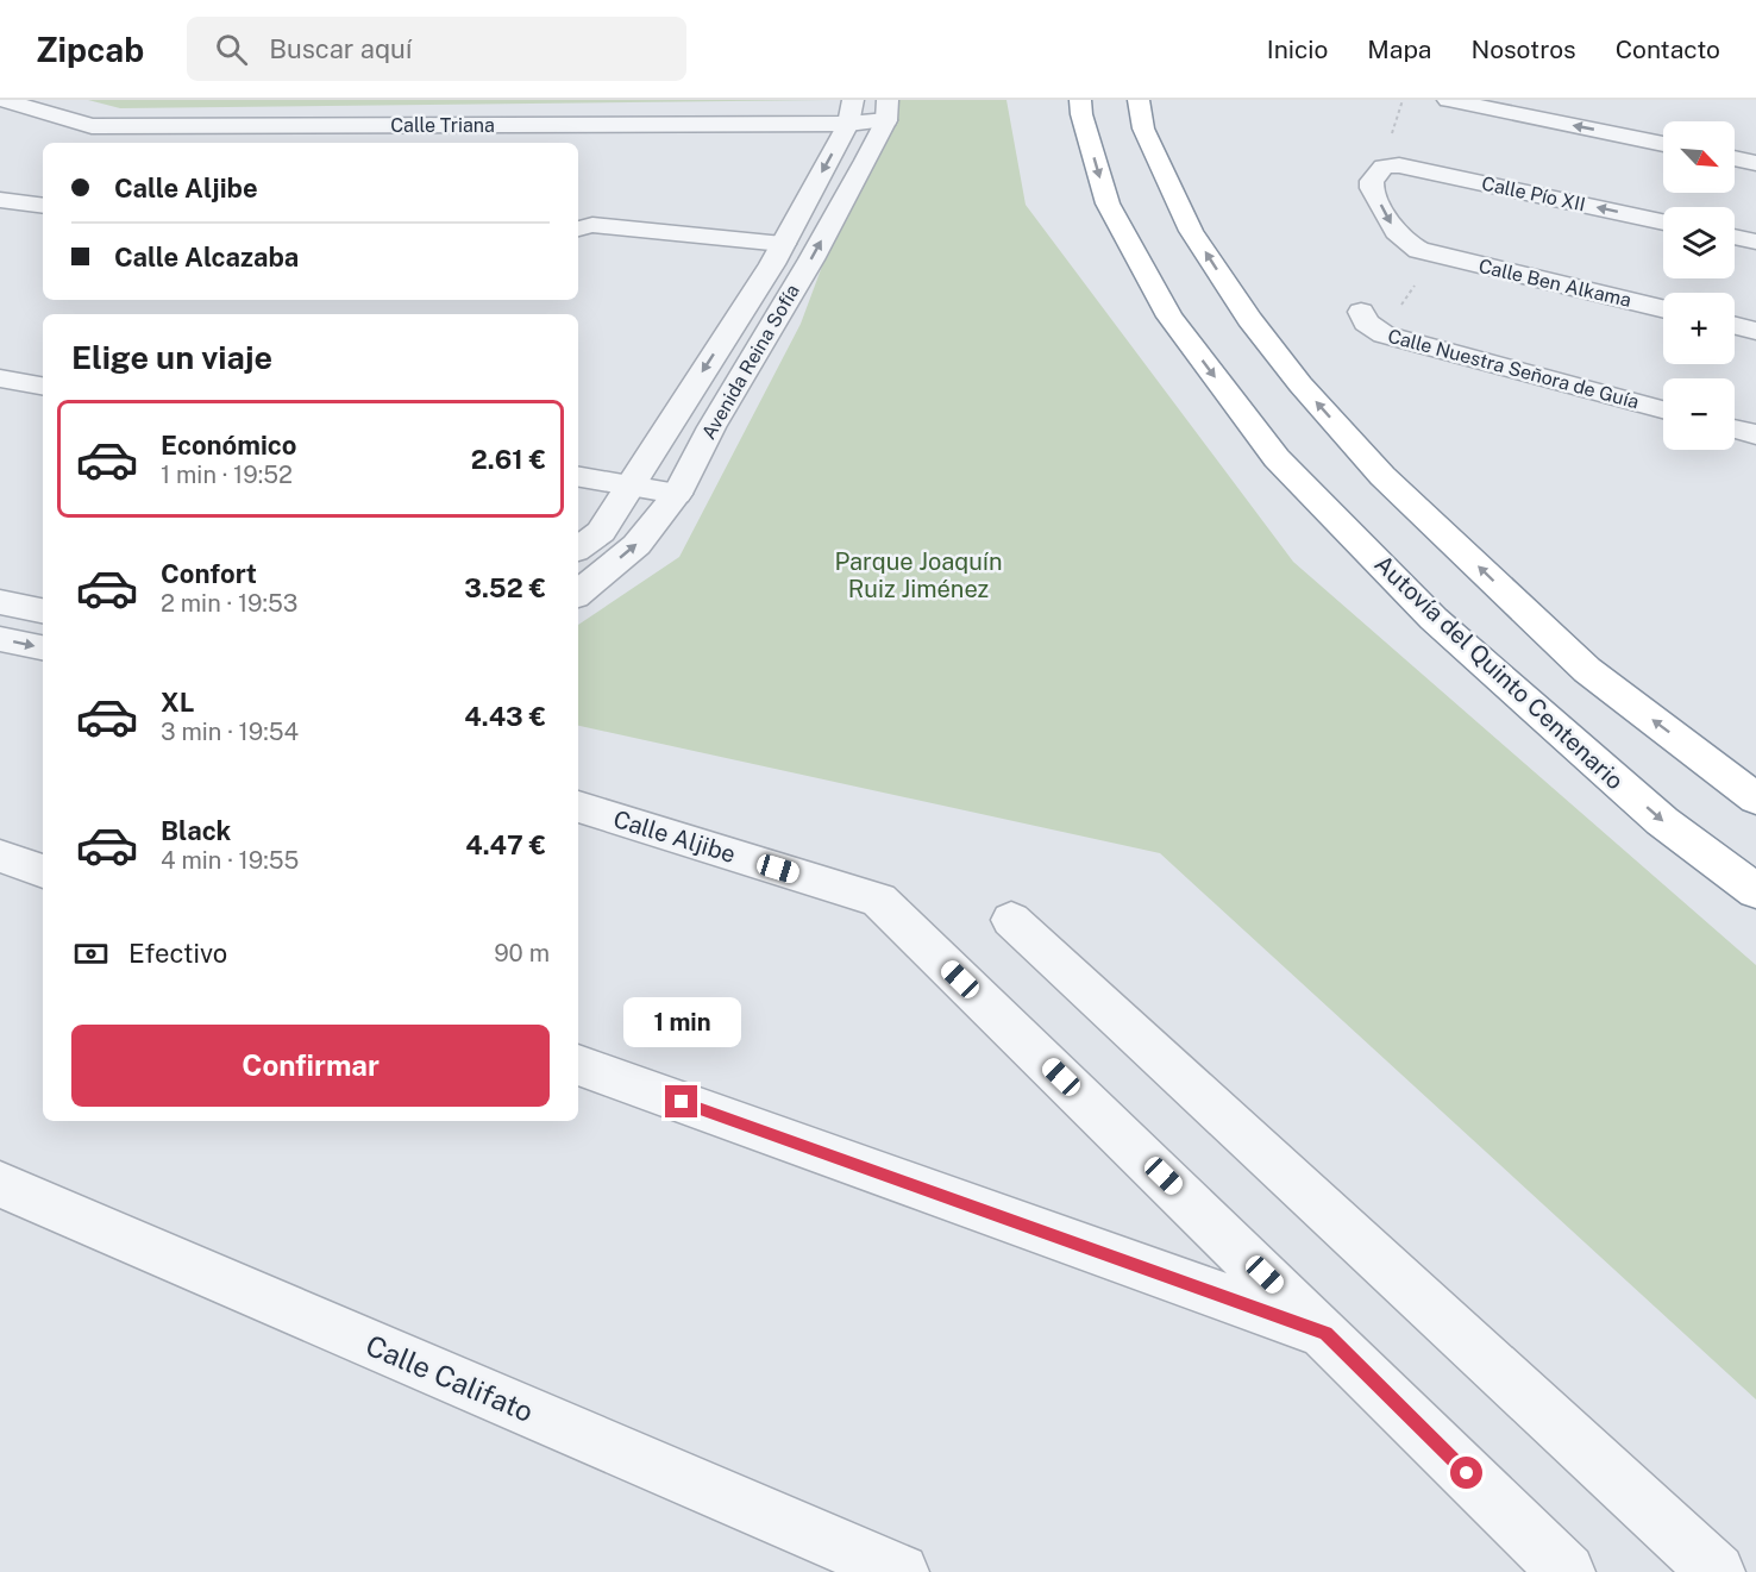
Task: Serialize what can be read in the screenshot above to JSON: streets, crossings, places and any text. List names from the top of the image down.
{
  "streets": {
    "highway": ["Autovía del Quinto Centenario"],
    "street": [
      "Calle Triana",
      "Calle Pío XII",
      "Calle Ben Alkama",
      "Avenida Reina Sofía",
      "Calle Nuestra Señora de Guía",
      "Calle Aljibe",
      "Calle Califato"
    ]
  },
  "crossings": [
    ["Calle Triana", "Avenida Reina Sofía"],
    ["Calle Pío XII", "Calle Ben Alkama"]
  ],
  "one_way": ["Calle Ben Alkama"],
  "parks": ["Parque Joaquín Ruiz Jiménez"],
  "north": "bottom right",
  "page": {
    "header": "Zipcab",
    "search": "Buscar aquí",
    "nav": [
      "Inicio",
      "Mapa",
      "Nosotros",
      "Contacto"
    ],
    "map_buttons": ["+", "−"],
    "banner": ["Calle Aljibe", "Calle Alcazaba"],
    "heading": "Elige un viaje",
    "list": [
      {
        "name": "Económico",
        "note": "1 min · 19:52",
        "value": "2.61 €"
      },
      {
        "name": "Confort",
        "note": "2 min · 19:53",
        "value": "3.52 €"
      },
      {
        "name": "XL",
        "note": "3 min · 19:54",
        "value": "4.43 €"
      },
      {
        "name": "Black",
        "note": "4 min · 19:55",
        "value": "4.47 €"
      }
    ],
    "pay": ["Efectivo", "90 m"],
    "bubble": "1 min",
    "buttons": "Confirmar"
  }
}
